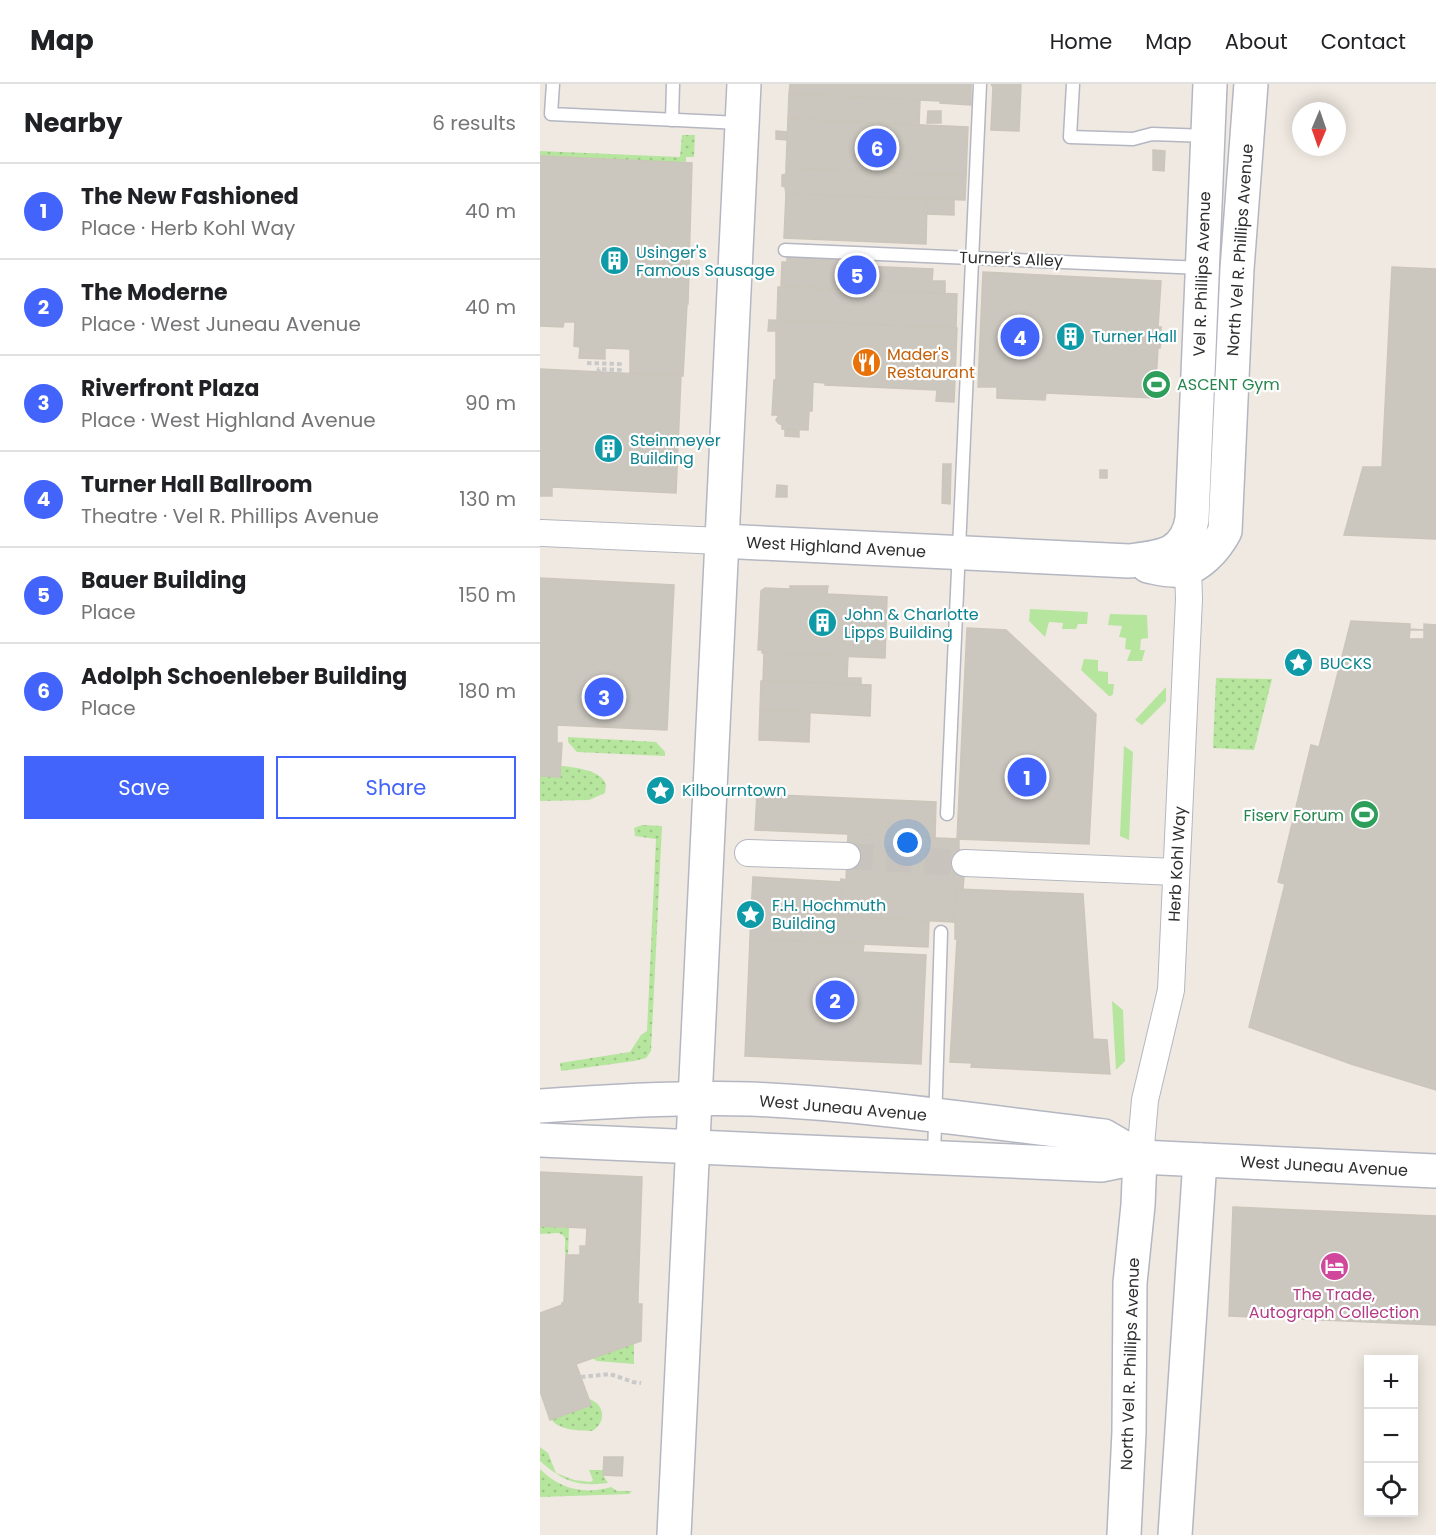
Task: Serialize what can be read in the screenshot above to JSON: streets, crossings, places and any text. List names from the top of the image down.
{
  "streets": {
    "street": [
      "North Vel R. Phillips Avenue",
      "Vel R. Phillips Avenue",
      "West Highland Avenue",
      "Herb Kohl Way",
      "West Juneau Avenue"
    ],
    "lane": ["Turner's Alley"]
  },
  "crossings": [
    ["North Vel R. Phillips Avenue", "Turner's Alley"],
    ["North Vel R. Phillips Avenue", "Vel R. Phillips Avenue"],
    ["North Vel R. Phillips Avenue", "West Highland Avenue"],
    ["North Vel R. Phillips Avenue", "Herb Kohl Way"],
    ["North Vel R. Phillips Avenue", "West Juneau Avenue"],
    ["Turner's Alley", "Vel R. Phillips Avenue"],
    ["Vel R. Phillips Avenue", "West Highland Avenue"],
    ["West Highland Avenue", "Herb Kohl Way"],
    ["Herb Kohl Way", "West Juneau Avenue"]
  ],
  "places": {
    "building": [
      "Usinger's Famous Sausage",
      "Turner Hall",
      "Steinmeyer Building",
      "John & Charlotte Lipps Building"
    ],
    "restaurant": ["Mader's Restaurant"],
    "sports": ["ASCENT Gym", "Fiserv Forum"],
    "place": ["BUCKS", "Kilbourntown", "F.H. Hochmuth Building"],
    "hotel": ["The Trade, Autograph Collection"]
  },
  "north": "bottom",
  "page": {
    "header": "Map",
    "nav": [
      "Home",
      "Map",
      "About",
      "Contact"
    ],
    "heading": ["Nearby", "6 results"],
    "pins": [
      "6",
      "5",
      "4",
      "3",
      "1",
      "2"
    ],
    "list": [
      {
        "mark": "1",
        "name": "The New Fashioned",
        "note": "Place · Herb Kohl Way",
        "value": "40 m"
      },
      {
        "mark": "2",
        "name": "The Moderne",
        "note": "Place · West Juneau Avenue",
        "value": "40 m"
      },
      {
        "mark": "3",
        "name": "Riverfront Plaza",
        "note": "Place · West Highland Avenue",
        "value": "90 m"
      },
      {
        "mark": "4",
        "name": "Turner Hall Ballroom",
        "note": "Theatre · Vel R. Phillips Avenue",
        "value": "130 m"
      },
      {
        "mark": "5",
        "name": "Bauer Building",
        "note": "Place",
        "value": "150 m"
      },
      {
        "mark": "6",
        "name": "Adolph Schoenleber Building",
        "note": "Place",
        "value": "180 m"
      }
    ],
    "buttons": ["Save", "Share"],
    "map_buttons": ["+", "−"]
  }
}
